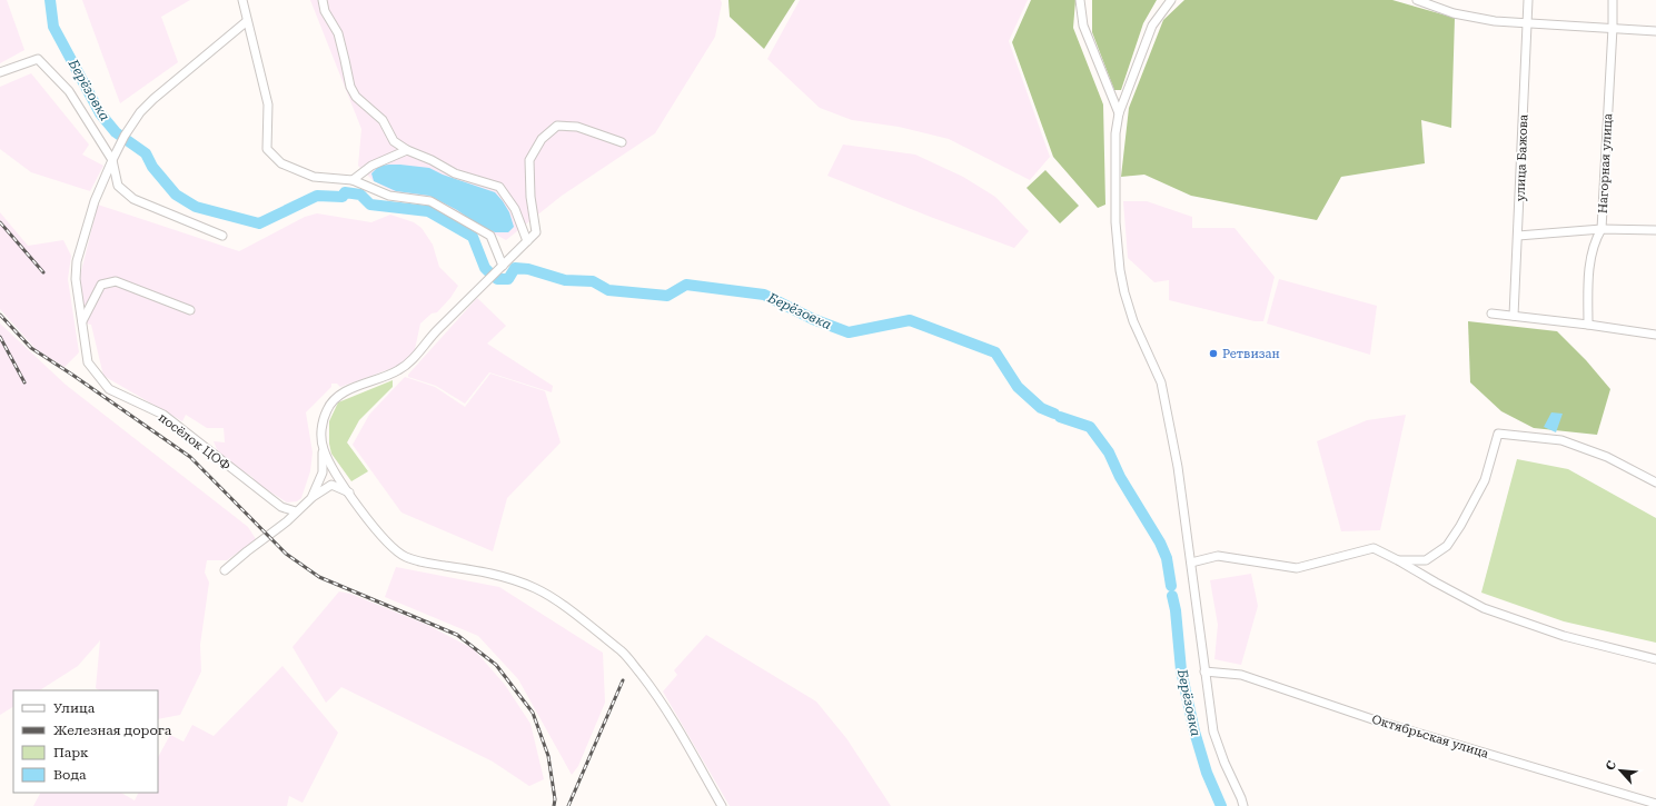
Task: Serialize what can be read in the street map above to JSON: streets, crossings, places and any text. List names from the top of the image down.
{
  "streets": {
    "street": [
      "улица Бажова",
      "Нагорная улица",
      "посёлок ЦОФ",
      "Октябрьская улица"
    ]
  },
  "water": ["Берёзовка"],
  "places": ["Ретвизан"],
  "legend": [
    "Улица",
    "Железная дорога",
    "Парк",
    "Вода"
  ],
  "north": "top left"
}
